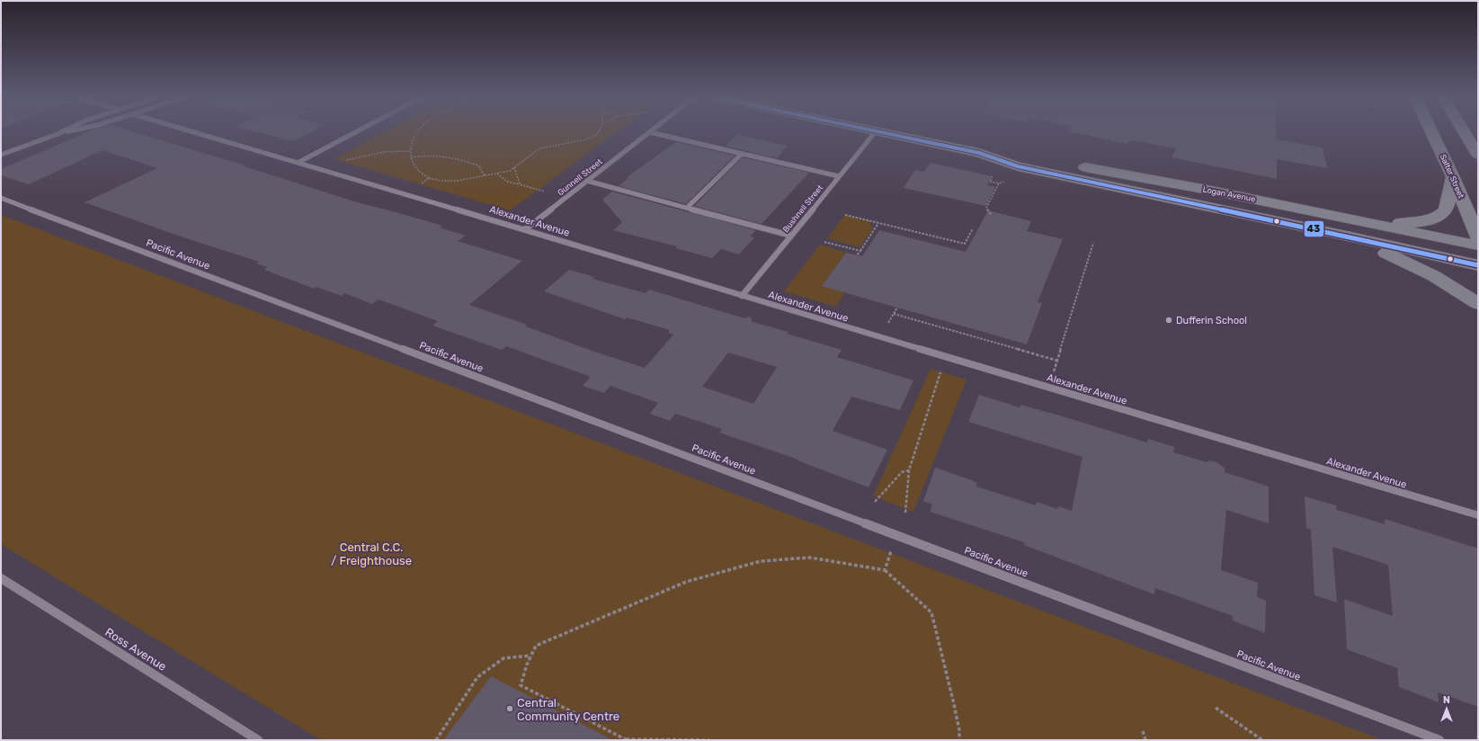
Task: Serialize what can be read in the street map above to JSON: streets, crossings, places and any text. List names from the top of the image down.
{
  "streets": {
    "main road": ["Salter Street", "Logan Avenue"],
    "street": [
      "Gunnell Street",
      "Bushnell Street",
      "Alexander Avenue",
      "Pacific Avenue",
      "Ross Avenue"
    ]
  },
  "crossings": [
    ["Gunnell Street", "Alexander Avenue"],
    ["Bushnell Street", "Alexander Avenue"]
  ],
  "parks": ["Central C.C. / Freighthouse"],
  "places": ["Dufferin School", "Central Community Centre"],
  "lines": ["transit line 43"],
  "north": "top"
}
